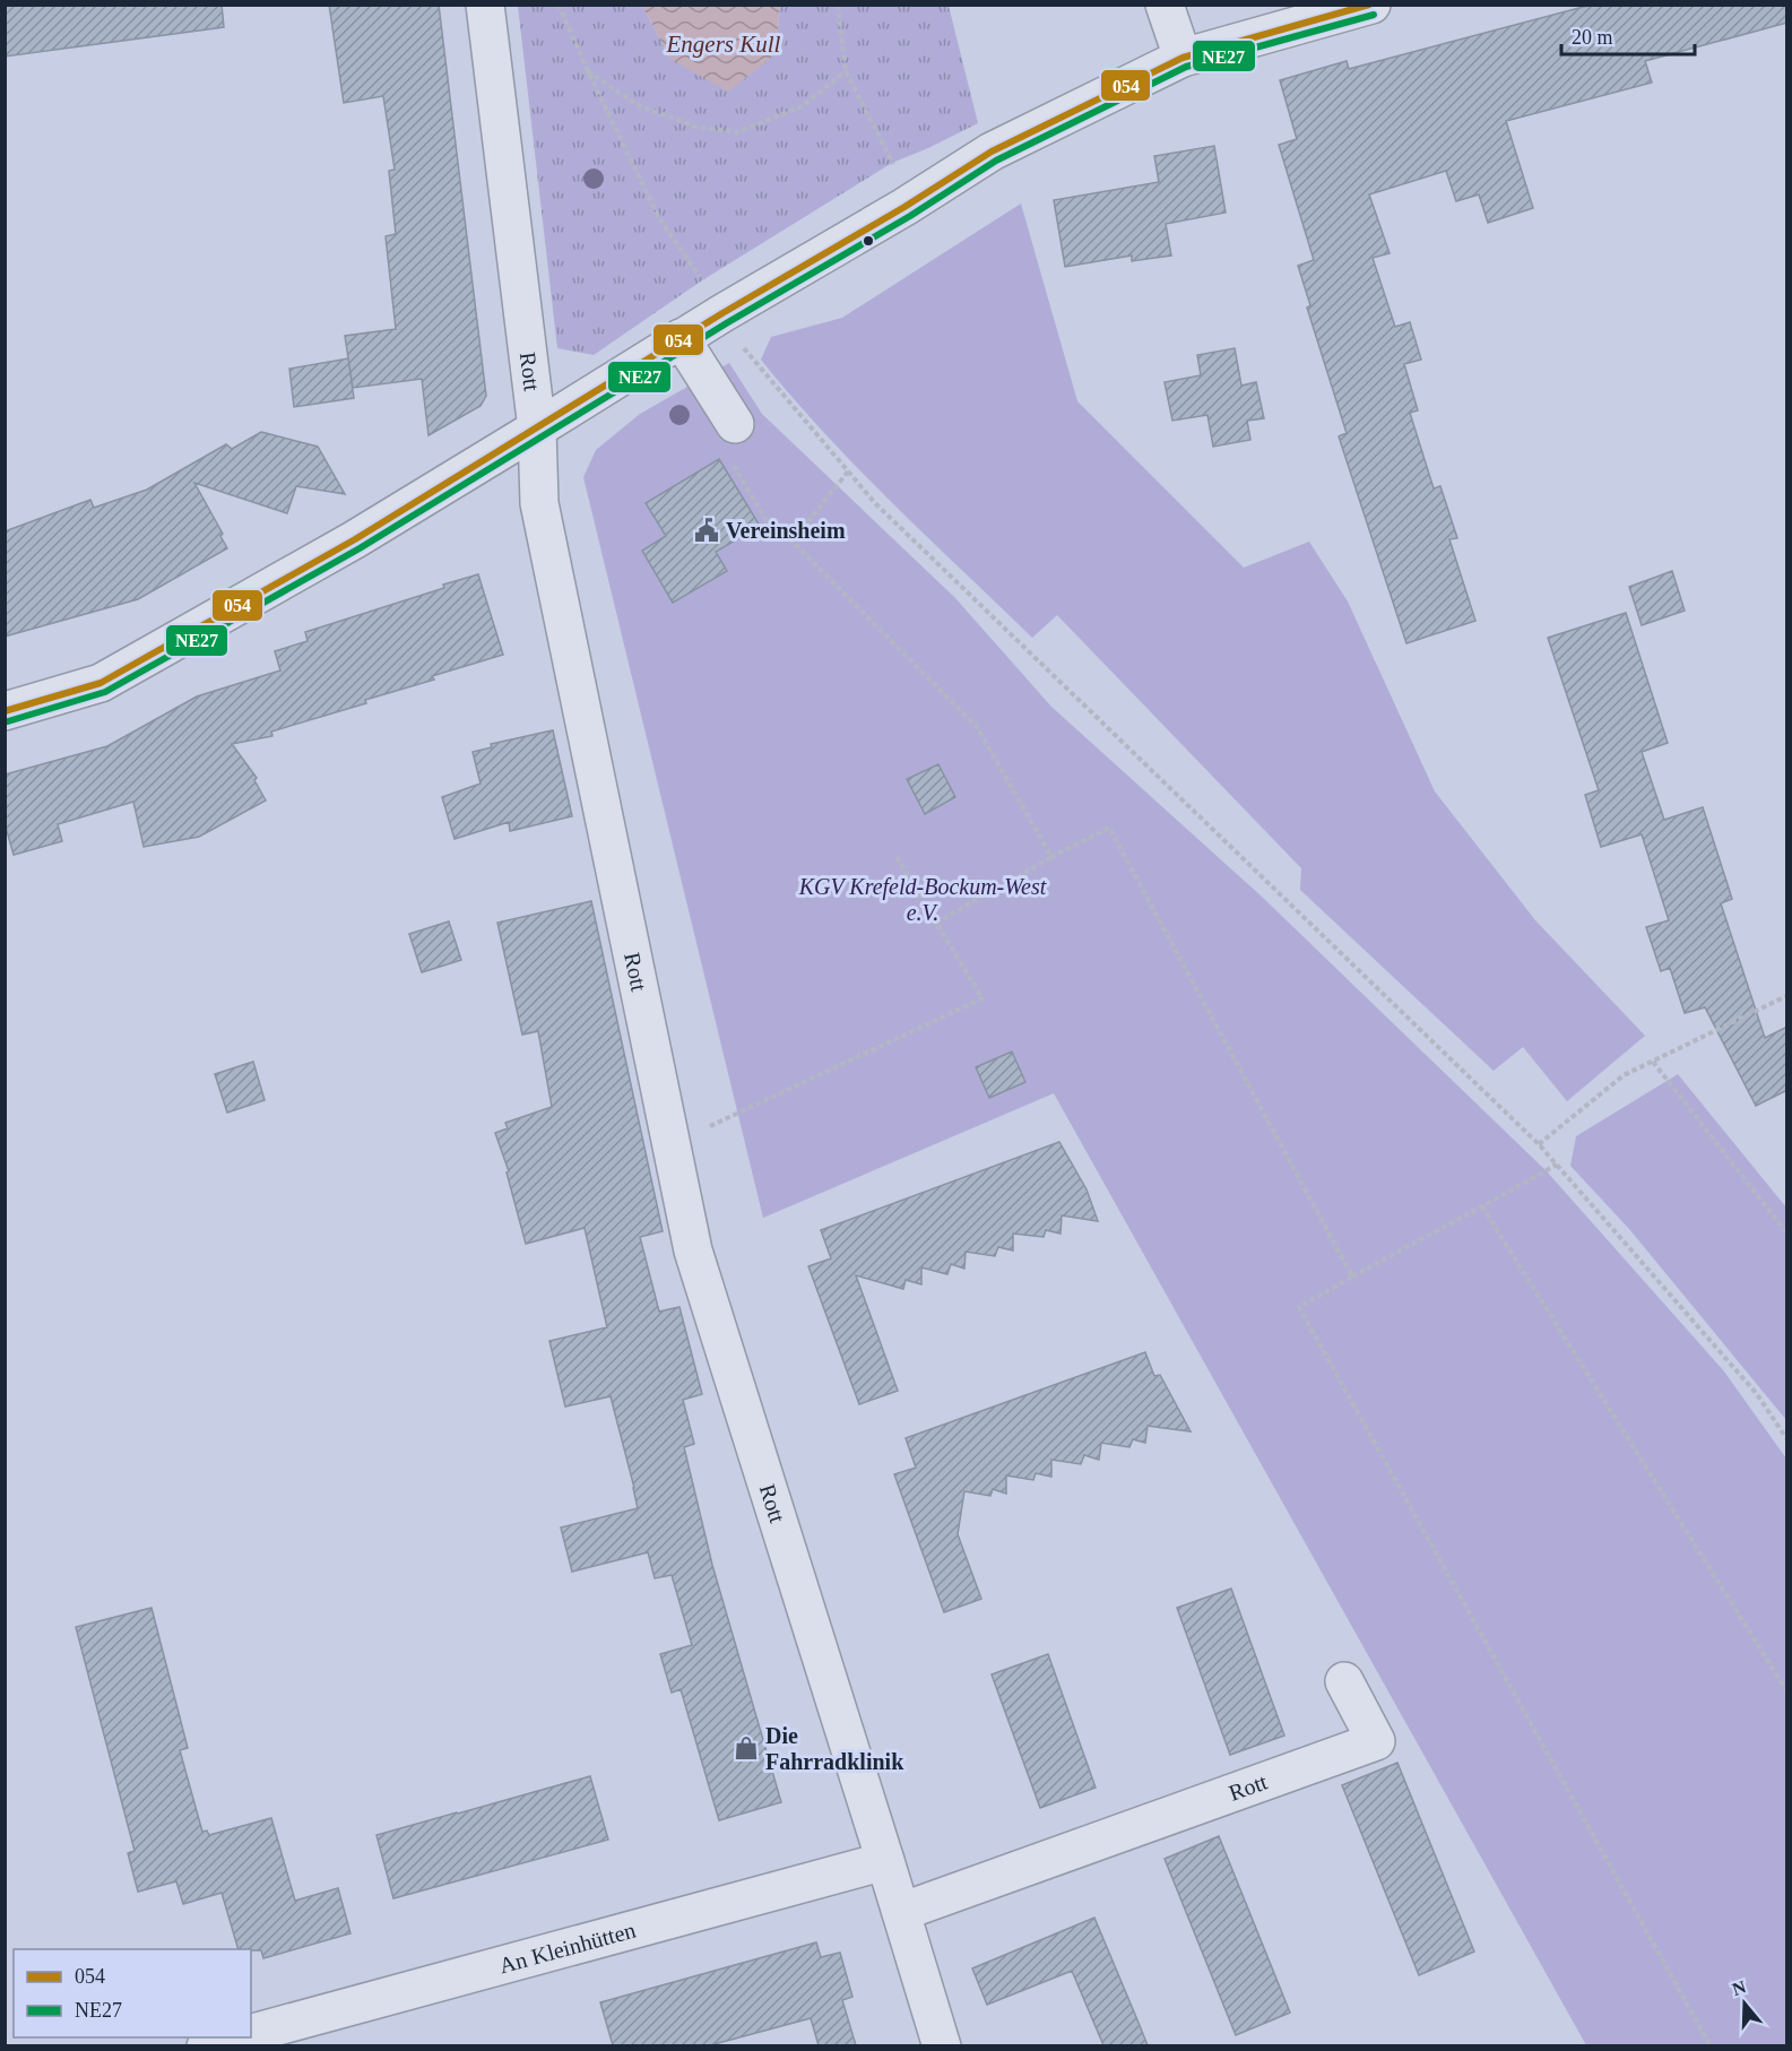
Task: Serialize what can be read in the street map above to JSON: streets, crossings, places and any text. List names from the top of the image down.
{
  "streets": {
    "street": ["Rott", "An Kleinhütten"]
  },
  "crossings": [
    ["Rott", "An Kleinhütten"]
  ],
  "water": ["Engers Kull"],
  "parks": ["KGV Krefeld-Bockum-West e.V."],
  "places": {
    "public building": ["Vereinsheim"],
    "shop": ["Die Fahrradklinik"]
  },
  "lines": ["transit line 054", "transit line NE27"],
  "legend": ["054", "NE27"],
  "scale_bar": "20 m",
  "north": "top"
}
